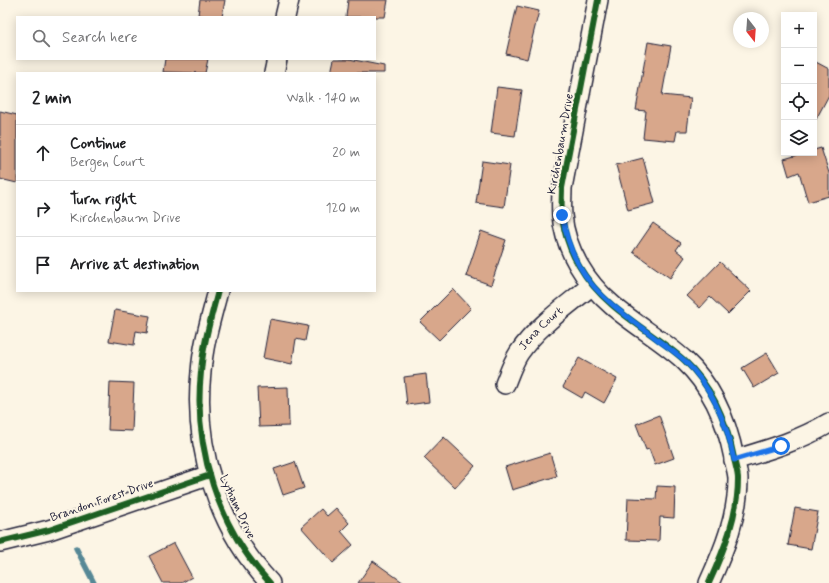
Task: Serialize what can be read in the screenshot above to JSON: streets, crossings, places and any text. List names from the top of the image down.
{
  "streets": {
    "street": [
      "Kirchenbaum Drive",
      "Jena Court",
      "Brandon Forest Drive",
      "Lytham Drive"
    ]
  },
  "crossings": [
    ["Kirchenbaum Drive", "Jena Court"],
    ["Brandon Forest Drive", "Lytham Drive"]
  ],
  "north": "bottom",
  "page": {
    "map_buttons": ["+", "−"],
    "search": "Search here",
    "heading": ["2 min", "Walk · 140 m"],
    "list": [
      ["Continue", "Bergen Court", "20 m"],
      ["Turn right", "Kirchenbaum Drive", "120 m"],
      "Arrive at destination"
    ]
  }
}
